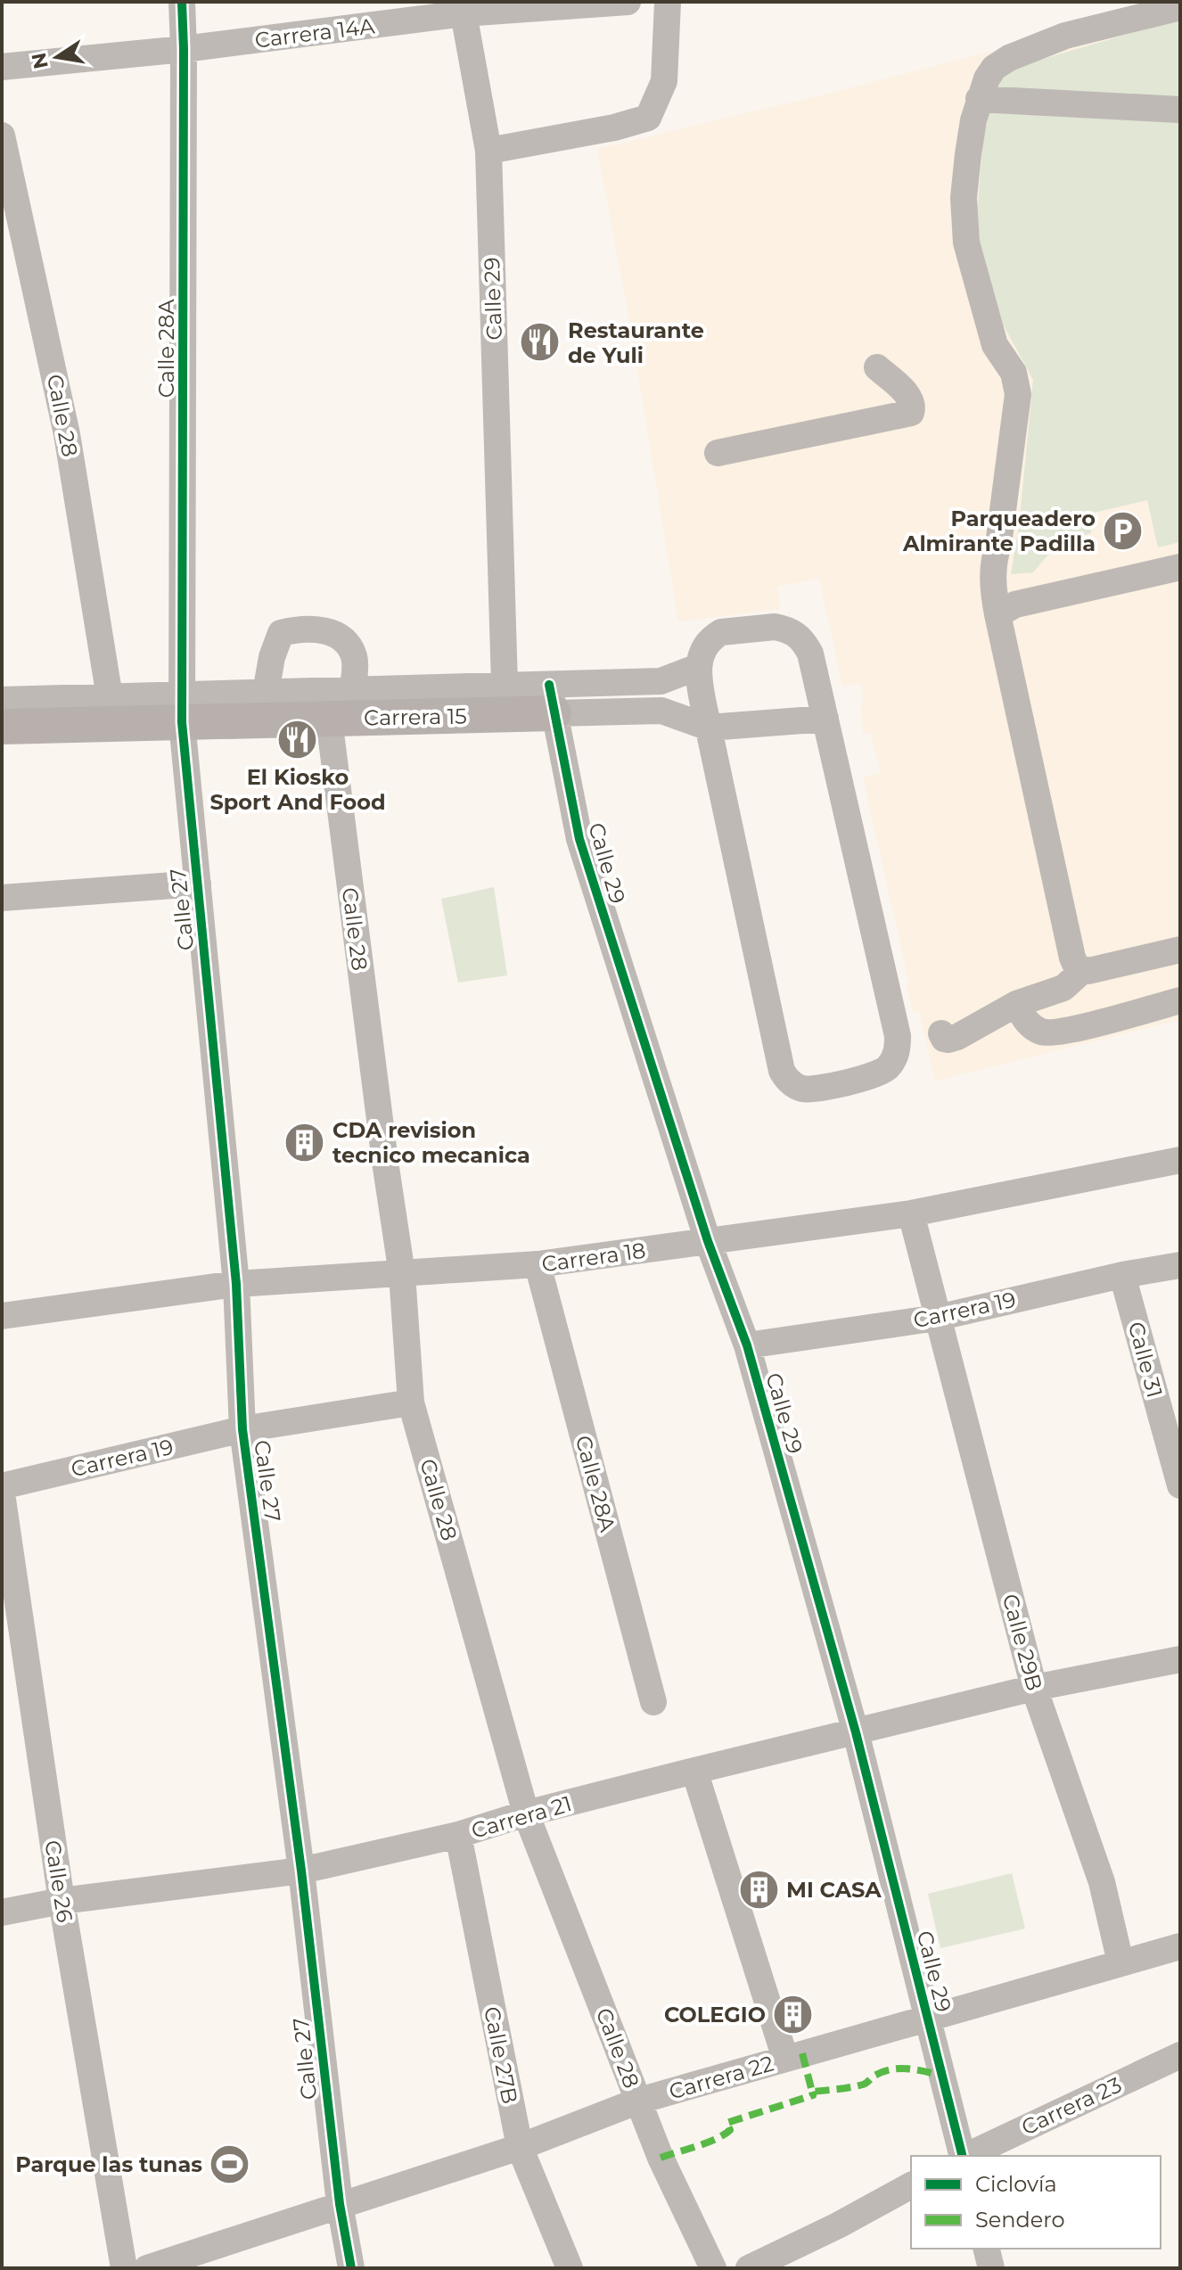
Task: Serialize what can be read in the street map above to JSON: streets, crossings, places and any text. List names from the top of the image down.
{
  "streets": {
    "main road": ["Carrera 15"],
    "street": [
      "Carrera 14A",
      "Calle 29",
      "Calle 28A",
      "Calle 28",
      "Calle 27",
      "Carrera 18",
      "Carrera 19",
      "Calle 31",
      "Calle 29B",
      "Carrera 21",
      "Calle 26",
      "Calle 27B",
      "Carrera 22",
      "Carrera 23"
    ]
  },
  "crossings": [
    ["Carrera 14A", "Calle 29"],
    ["Carrera 14A", "Calle 28A"],
    ["Calle 29", "Carrera 15"],
    ["Calle 29", "Carrera 18"],
    ["Calle 29", "Carrera 19"],
    ["Calle 29", "Carrera 21"],
    ["Calle 29", "Carrera 22"],
    ["Calle 28A", "Carrera 15"],
    ["Calle 28A", "Calle 27"],
    ["Calle 28A", "Carrera 18"],
    ["Calle 28", "Carrera 15"],
    ["Calle 28", "Carrera 18"],
    ["Calle 28", "Carrera 19"],
    ["Calle 28", "Carrera 21"],
    ["Calle 28", "Carrera 22"],
    ["Carrera 15", "Calle 27"],
    ["Calle 27", "Carrera 18"],
    ["Calle 27", "Carrera 19"],
    ["Calle 27", "Carrera 21"],
    ["Calle 27", "Carrera 22"],
    ["Carrera 18", "Calle 29B"],
    ["Carrera 19", "Calle 31"],
    ["Carrera 19", "Calle 29B"],
    ["Calle 29B", "Carrera 21"],
    ["Calle 29B", "Carrera 22"],
    ["Carrera 21", "Calle 26"],
    ["Carrera 21", "Calle 27B"],
    ["Calle 27B", "Carrera 22"]
  ],
  "places": {
    "restaurant": ["Restaurante de Yuli", "El Kiosko Sport And Food"],
    "parking": ["Parqueadero Almirante Padilla"],
    "building": ["CDA revision tecnico mecanica", "MI CASA", "COLEGIO"],
    "sports": ["Parque las tunas"]
  },
  "legend": ["Ciclovía", "Sendero"],
  "north": "left"
}
